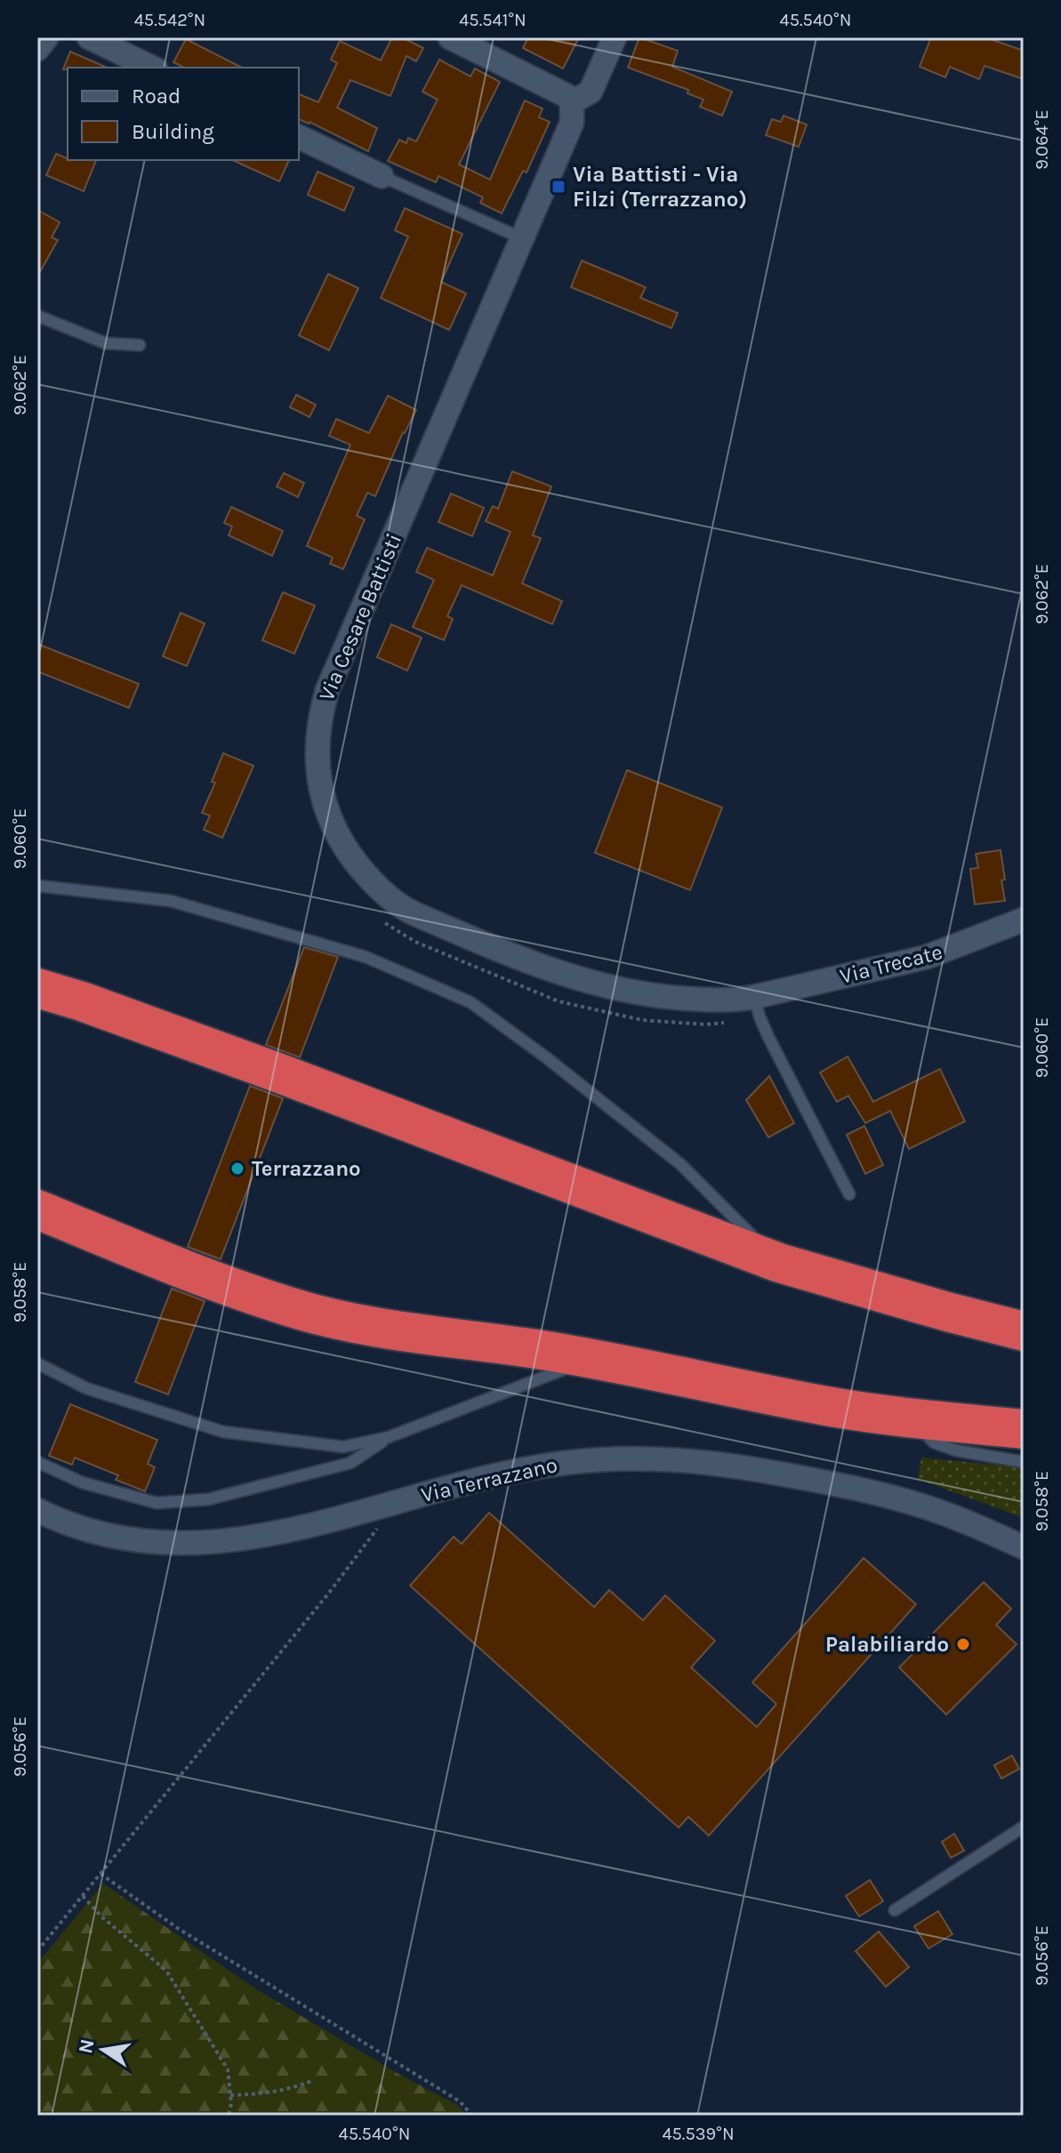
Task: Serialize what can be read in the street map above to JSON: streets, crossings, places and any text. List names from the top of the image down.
{
  "streets": {
    "street": ["Via Cesare Battisti", "Via Trecate", "Via Terrazzano"]
  },
  "crossings": [
    ["Via Cesare Battisti", "Via Trecate"]
  ],
  "places": {
    "transit": ["Via Battisti - Via Filzi (Terrazzano)"],
    "other": ["Terrazzano", "Palabiliardo"]
  },
  "legend": ["Road", "Building"],
  "north": "left",
  "coordinates": [
    "45.542°N",
    "45.541°N",
    "45.540°N",
    "9.064°E",
    "9.062°E",
    "9.060°E",
    "9.058°E",
    "9.056°E",
    "45.539°N"
  ]
}
